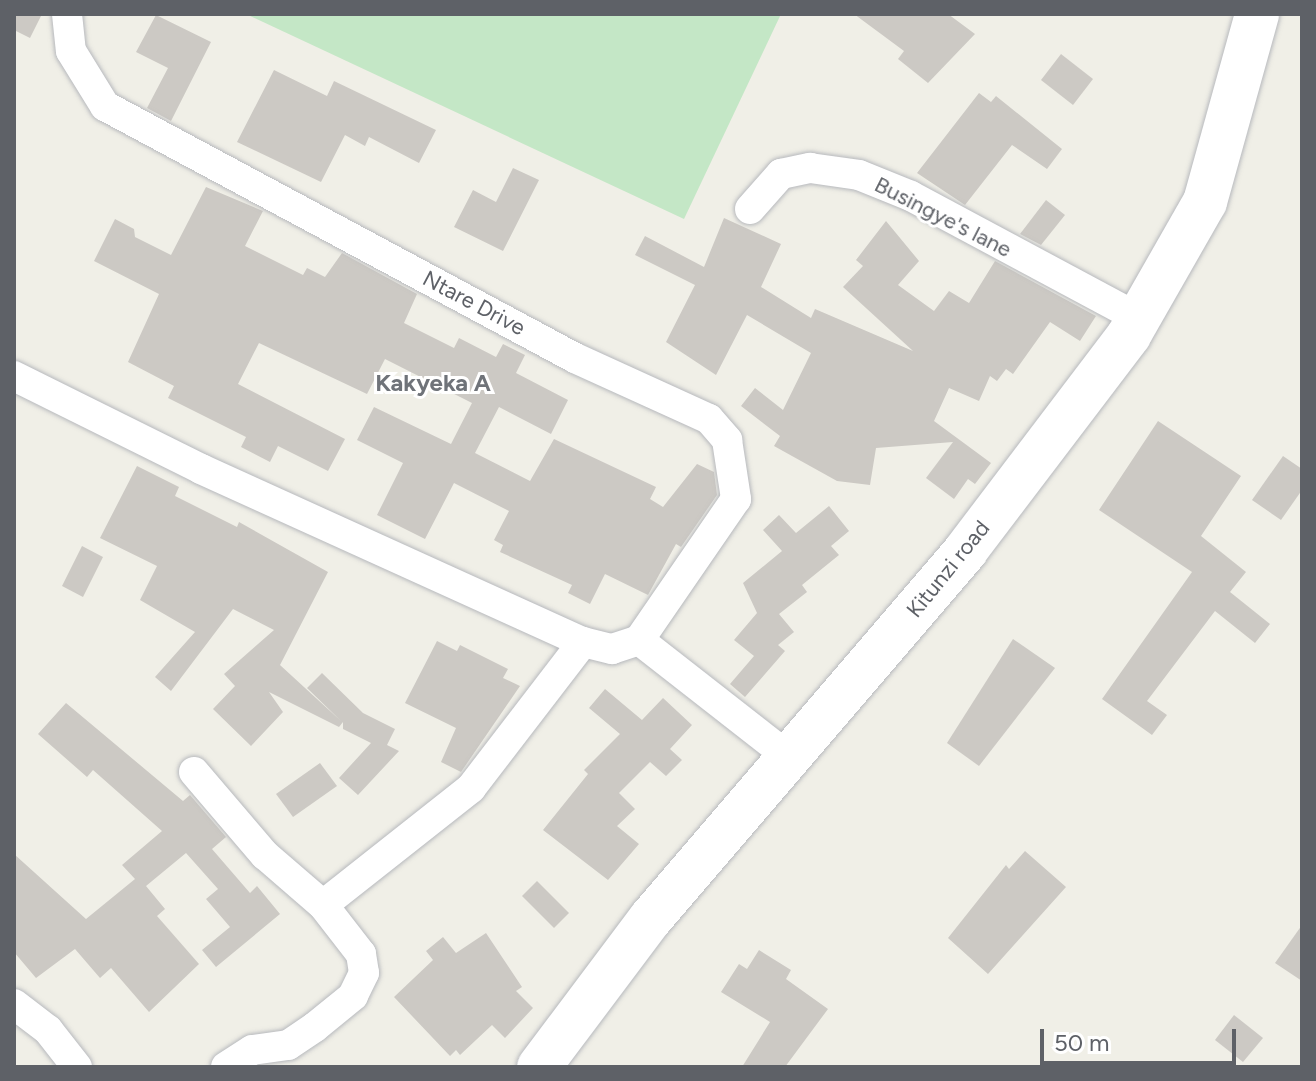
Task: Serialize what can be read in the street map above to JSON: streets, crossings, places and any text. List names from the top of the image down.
{
  "streets": {
    "street": ["Busingye's lane", "Ntare Drive", "Kitunzi road"]
  },
  "crossings": [
    ["Busingye's lane", "Kitunzi road"]
  ],
  "districts": ["Kakyeka A"],
  "scale_bar": "50 m"
}
